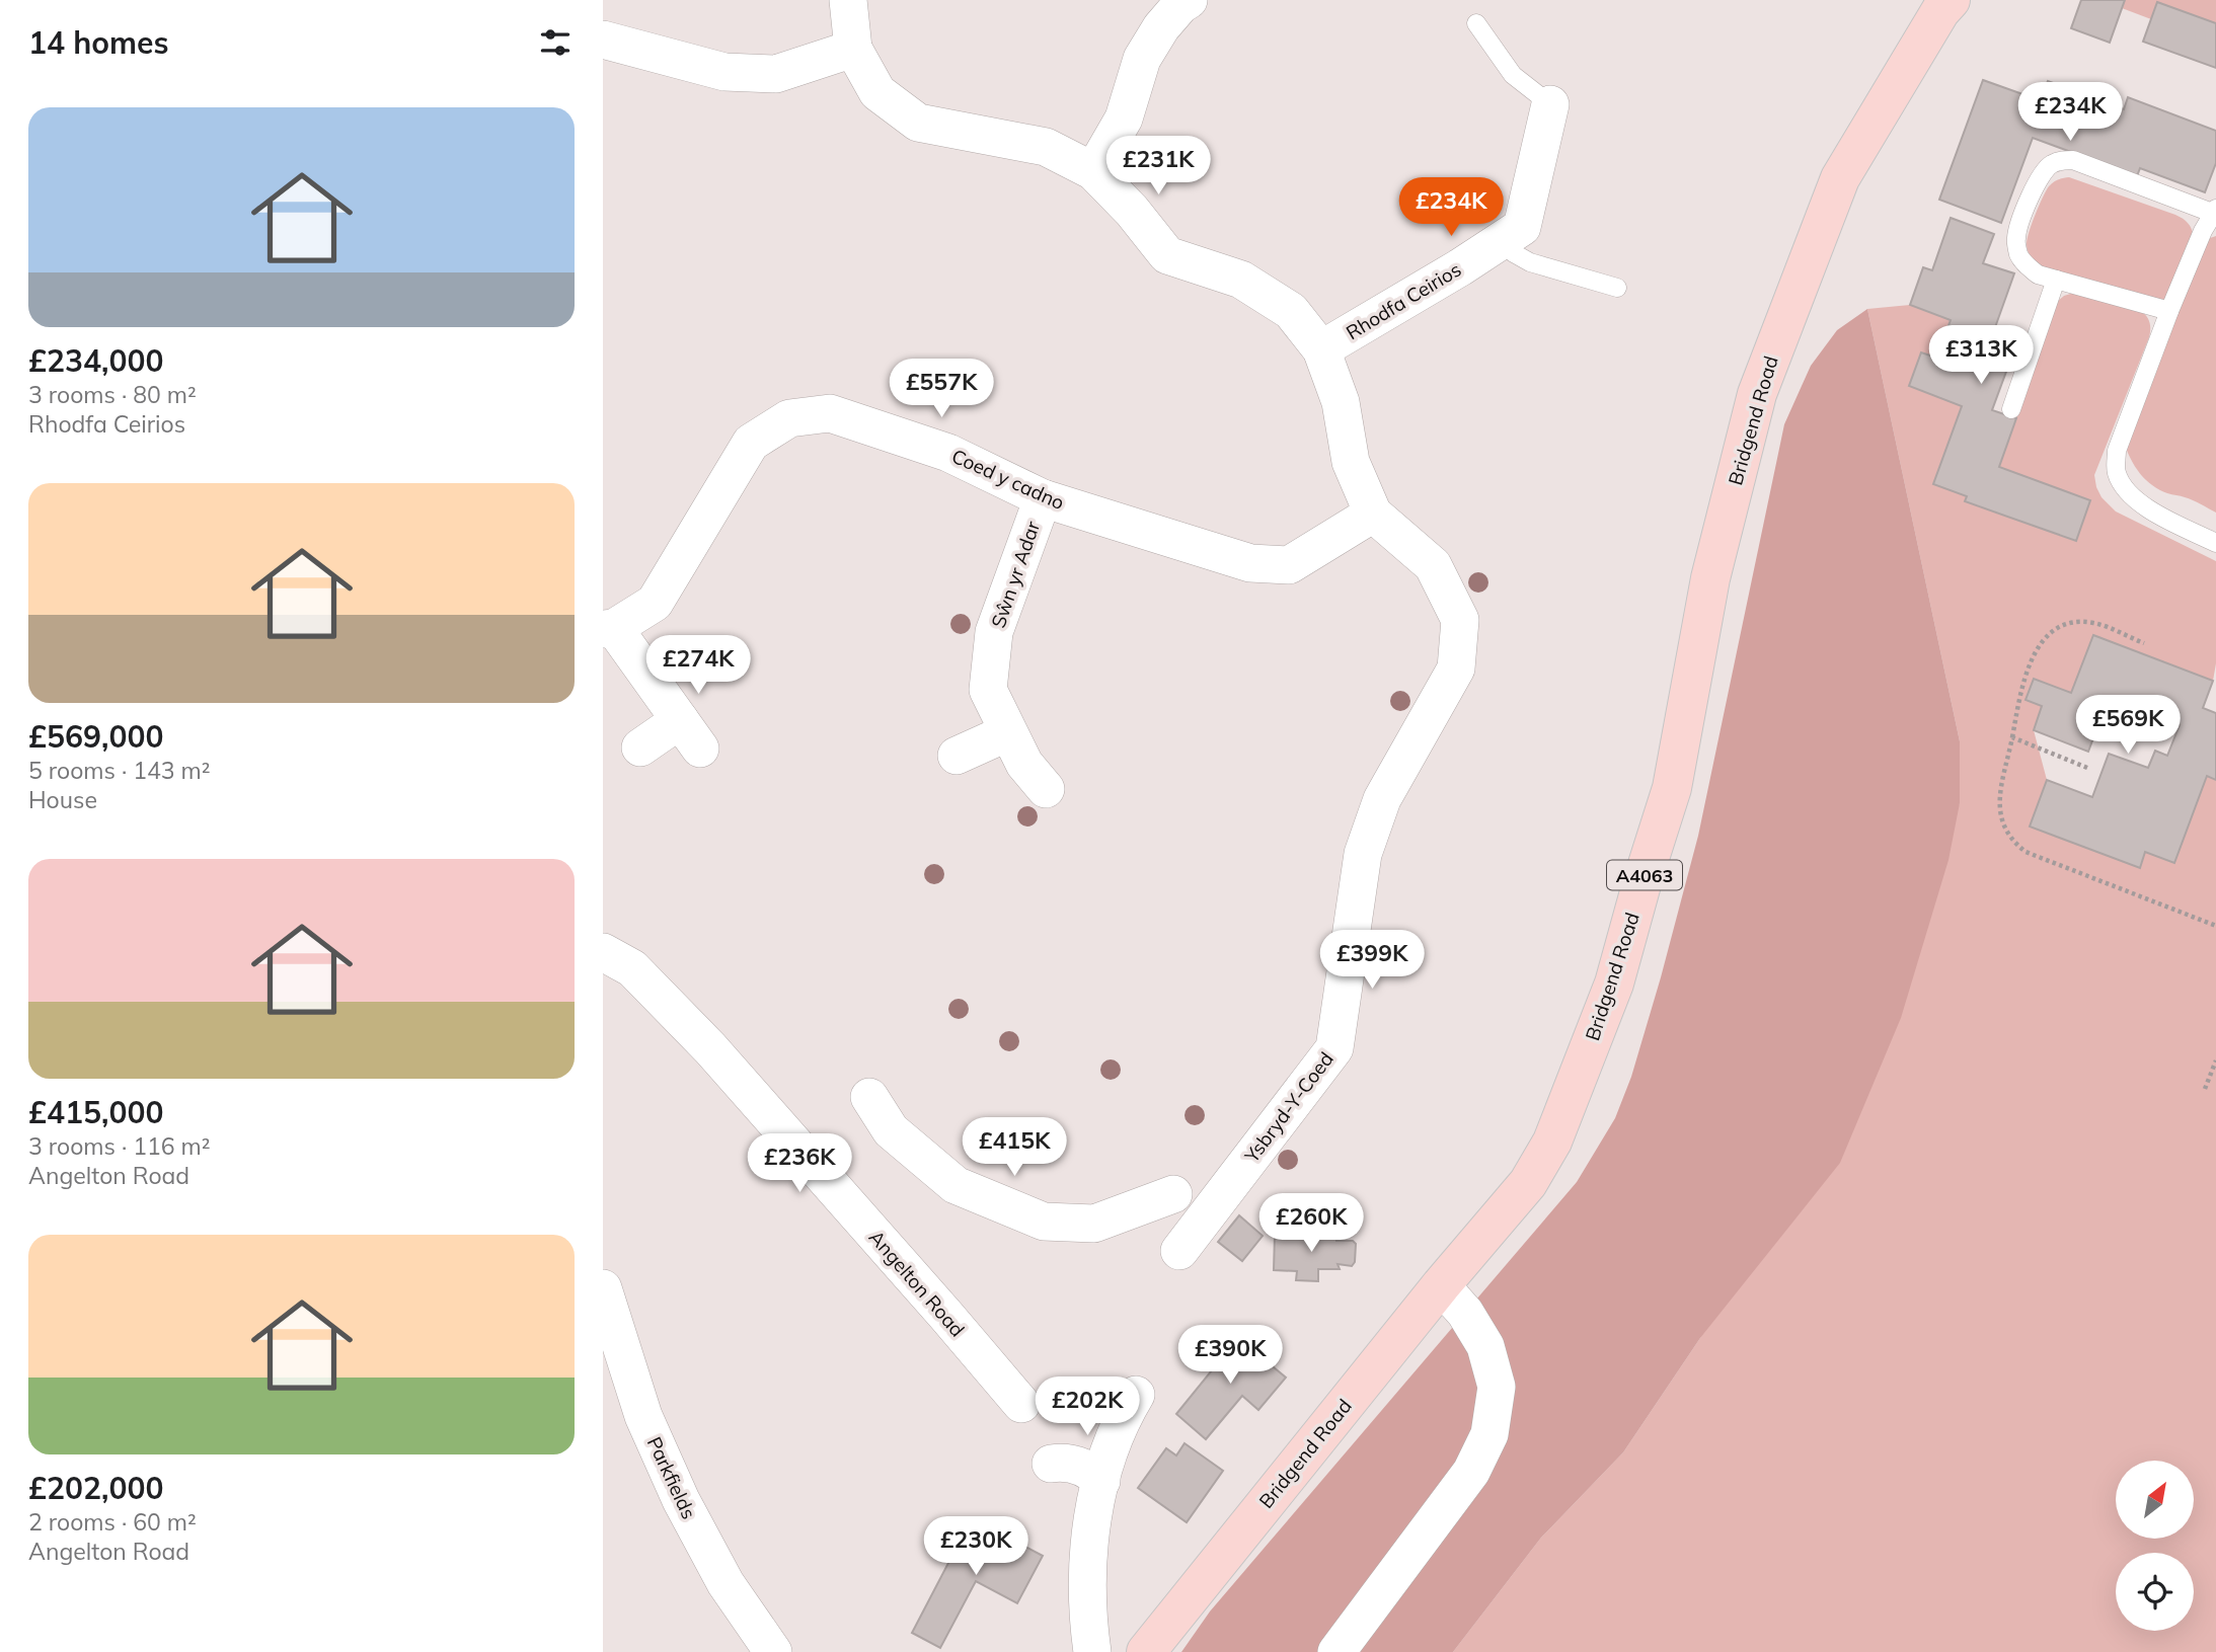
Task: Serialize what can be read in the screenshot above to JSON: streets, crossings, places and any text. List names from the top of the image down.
{
  "streets": {
    "main road": ["Bridgend Road", "A4063"],
    "street": [
      "Rhodfa Ceirios",
      "Coed y cadno",
      "Sŵn yr Adar",
      "Ysbryd-Y-Coed",
      "Angelton Road",
      "Parkfields"
    ]
  },
  "crossings": [
    ["Coed y cadno", "Sŵn yr Adar"],
    ["Coed y cadno", "Ysbryd-Y-Coed"]
  ],
  "north": "top right",
  "page": {
    "heading": "14 homes",
    "price": [
      "£234K",
      "£231K",
      "£234K",
      "£313K",
      "£557K",
      "£274K",
      "£569K",
      "£399K",
      "£415K",
      "£236K",
      "£260K",
      "£390K",
      "£202K",
      "£230K"
    ],
    "list": [
      {
        "name": "£234,000",
        "note": "3 rooms · 80 m² · Rhodfa Ceirios"
      },
      {
        "name": "£569,000",
        "note": "5 rooms · 143 m² · House"
      },
      {
        "name": "£415,000",
        "note": "3 rooms · 116 m² · Angelton Road"
      },
      {
        "name": "£202,000",
        "note": "2 rooms · 60 m² · Angelton Road"
      }
    ]
  }
}
